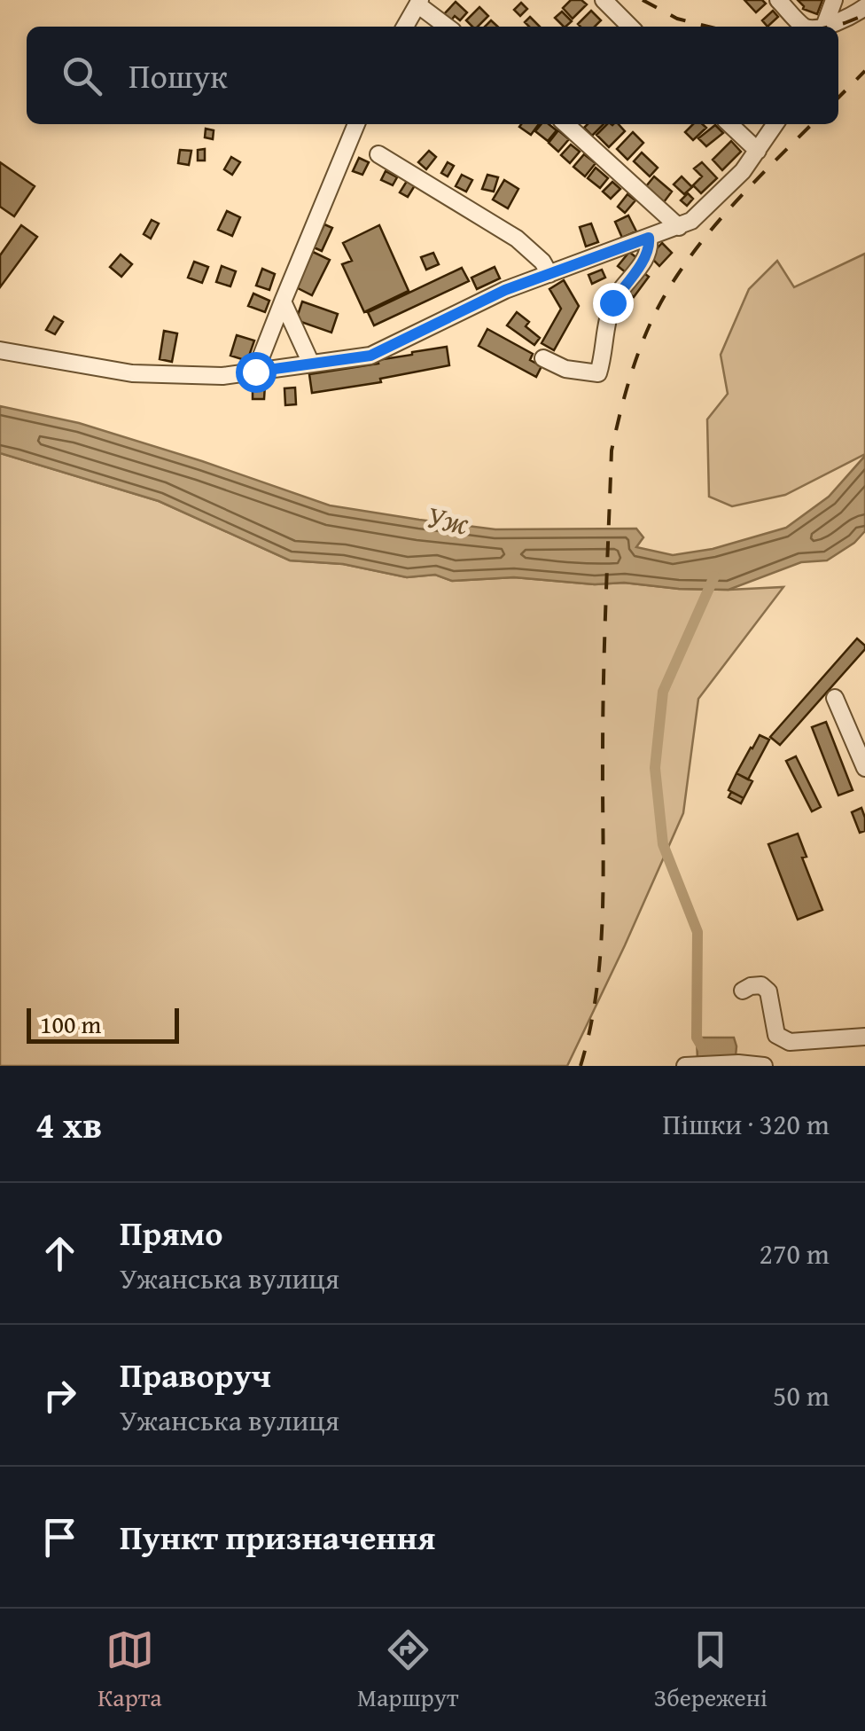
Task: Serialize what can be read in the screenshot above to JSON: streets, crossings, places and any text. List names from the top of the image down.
{
  "water": ["Уж"],
  "scale_bar": "100 m",
  "page": {
    "search": "Пошук",
    "scale": "100 m",
    "heading": ["4 хв", "Пішки · 320 m"],
    "list": [
      ["Прямо", "Ужанська вулиця", "270 m"],
      ["Праворуч", "Ужанська вулиця", "50 m"],
      "Пункт призначення"
    ],
    "nav": ["Карта", "Маршрут", "Збережені"]
  }
}
